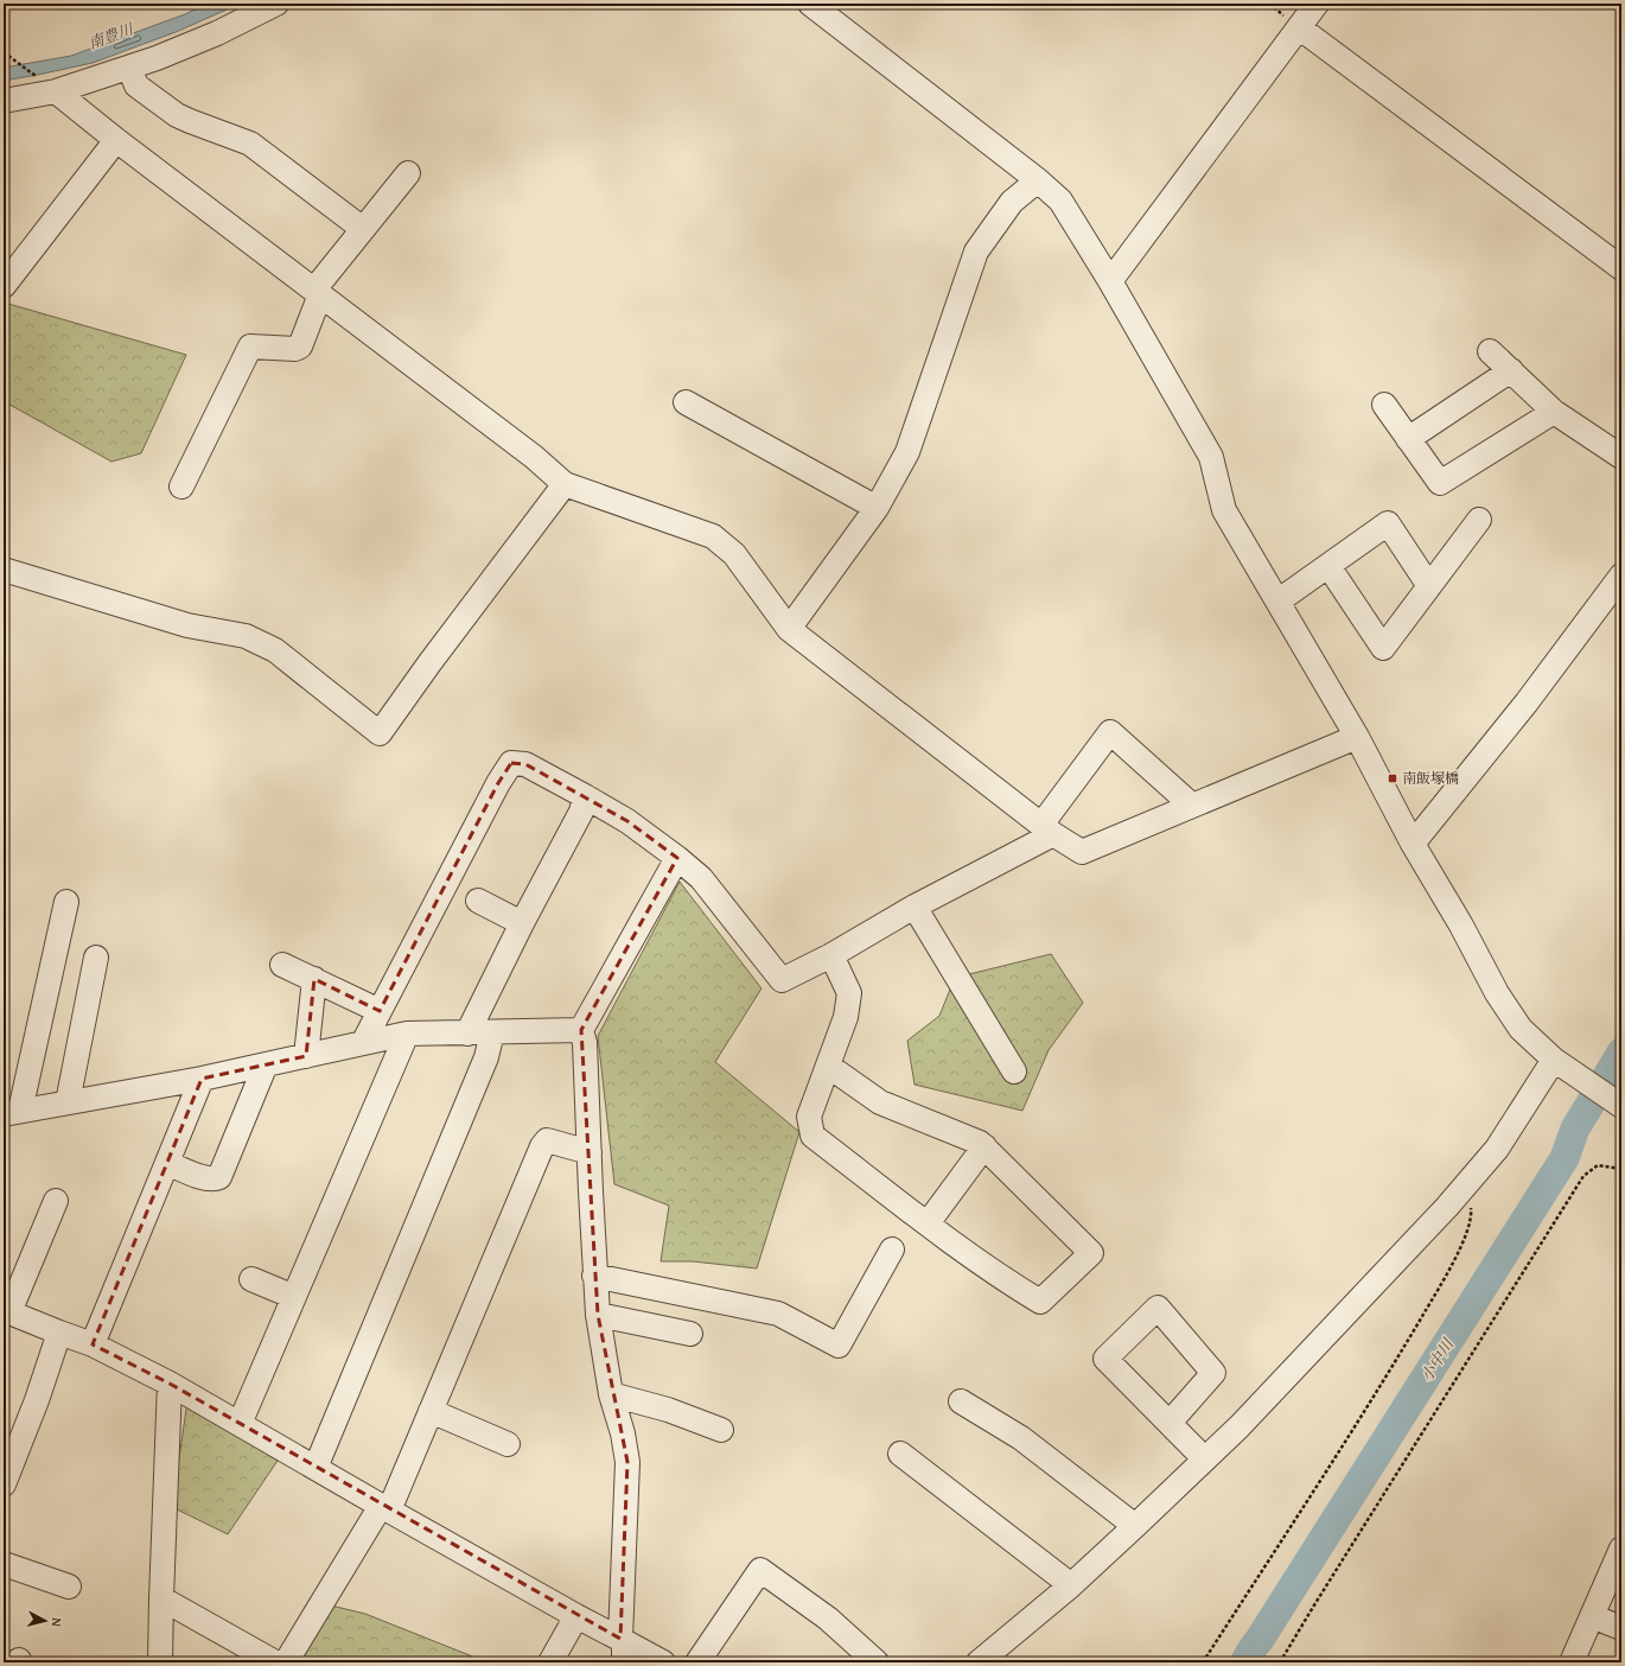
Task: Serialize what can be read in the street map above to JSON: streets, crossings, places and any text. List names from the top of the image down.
{
  "water": ["南豊川", "小中川"],
  "places": {
    "transit": ["南飯塚橋"]
  },
  "north": "right"
}
